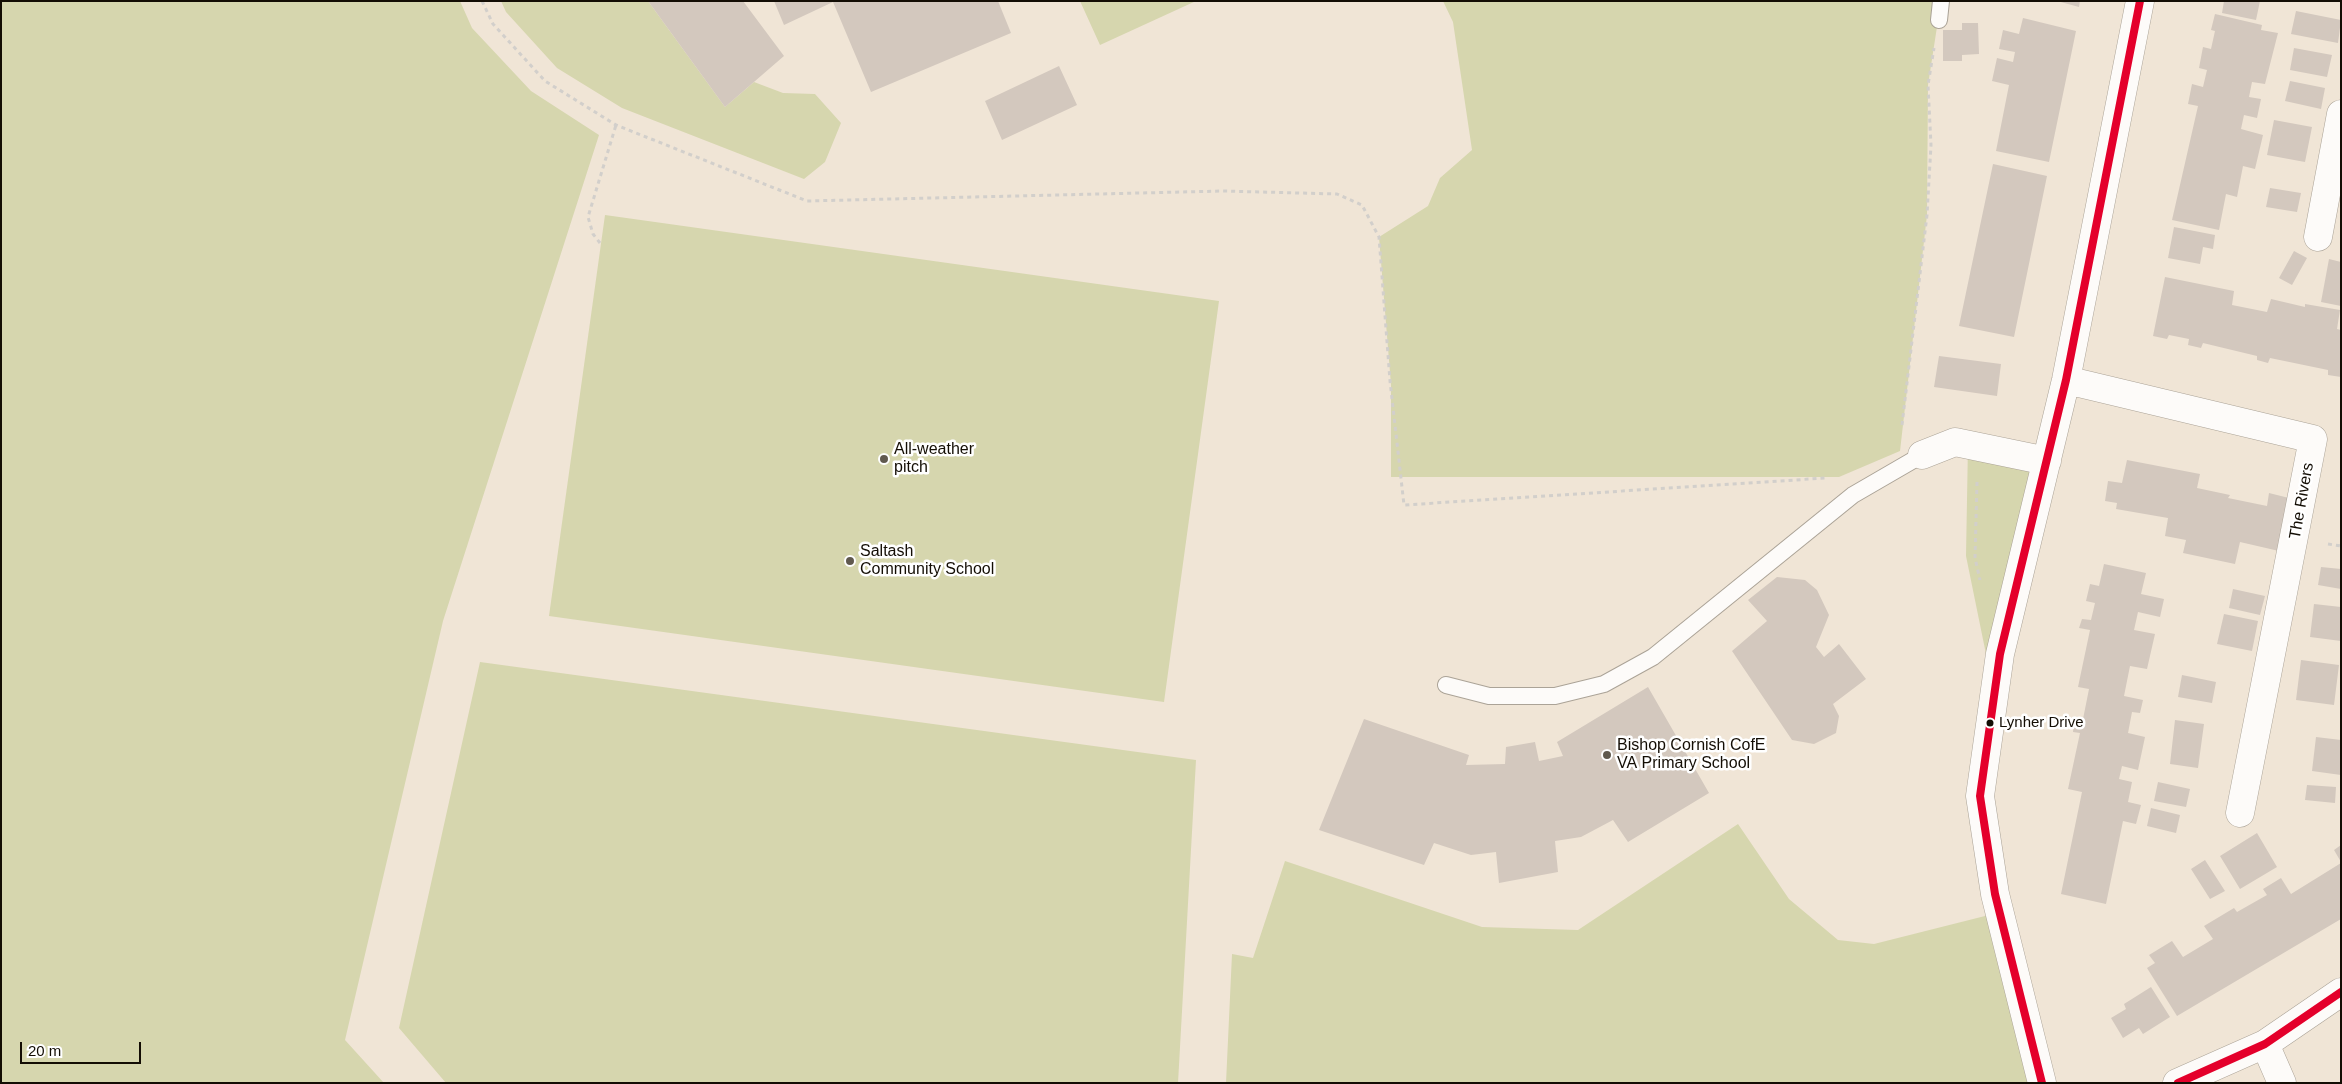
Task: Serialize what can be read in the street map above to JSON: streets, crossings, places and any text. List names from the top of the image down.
{
  "streets": {
    "street": ["The Rivers"]
  },
  "places": [
    "All-weather pitch",
    "Saltash Community School",
    "Lynher Drive",
    "Bishop Cornish CofE VA Primary School"
  ],
  "scale_bar": "20 m"
}
